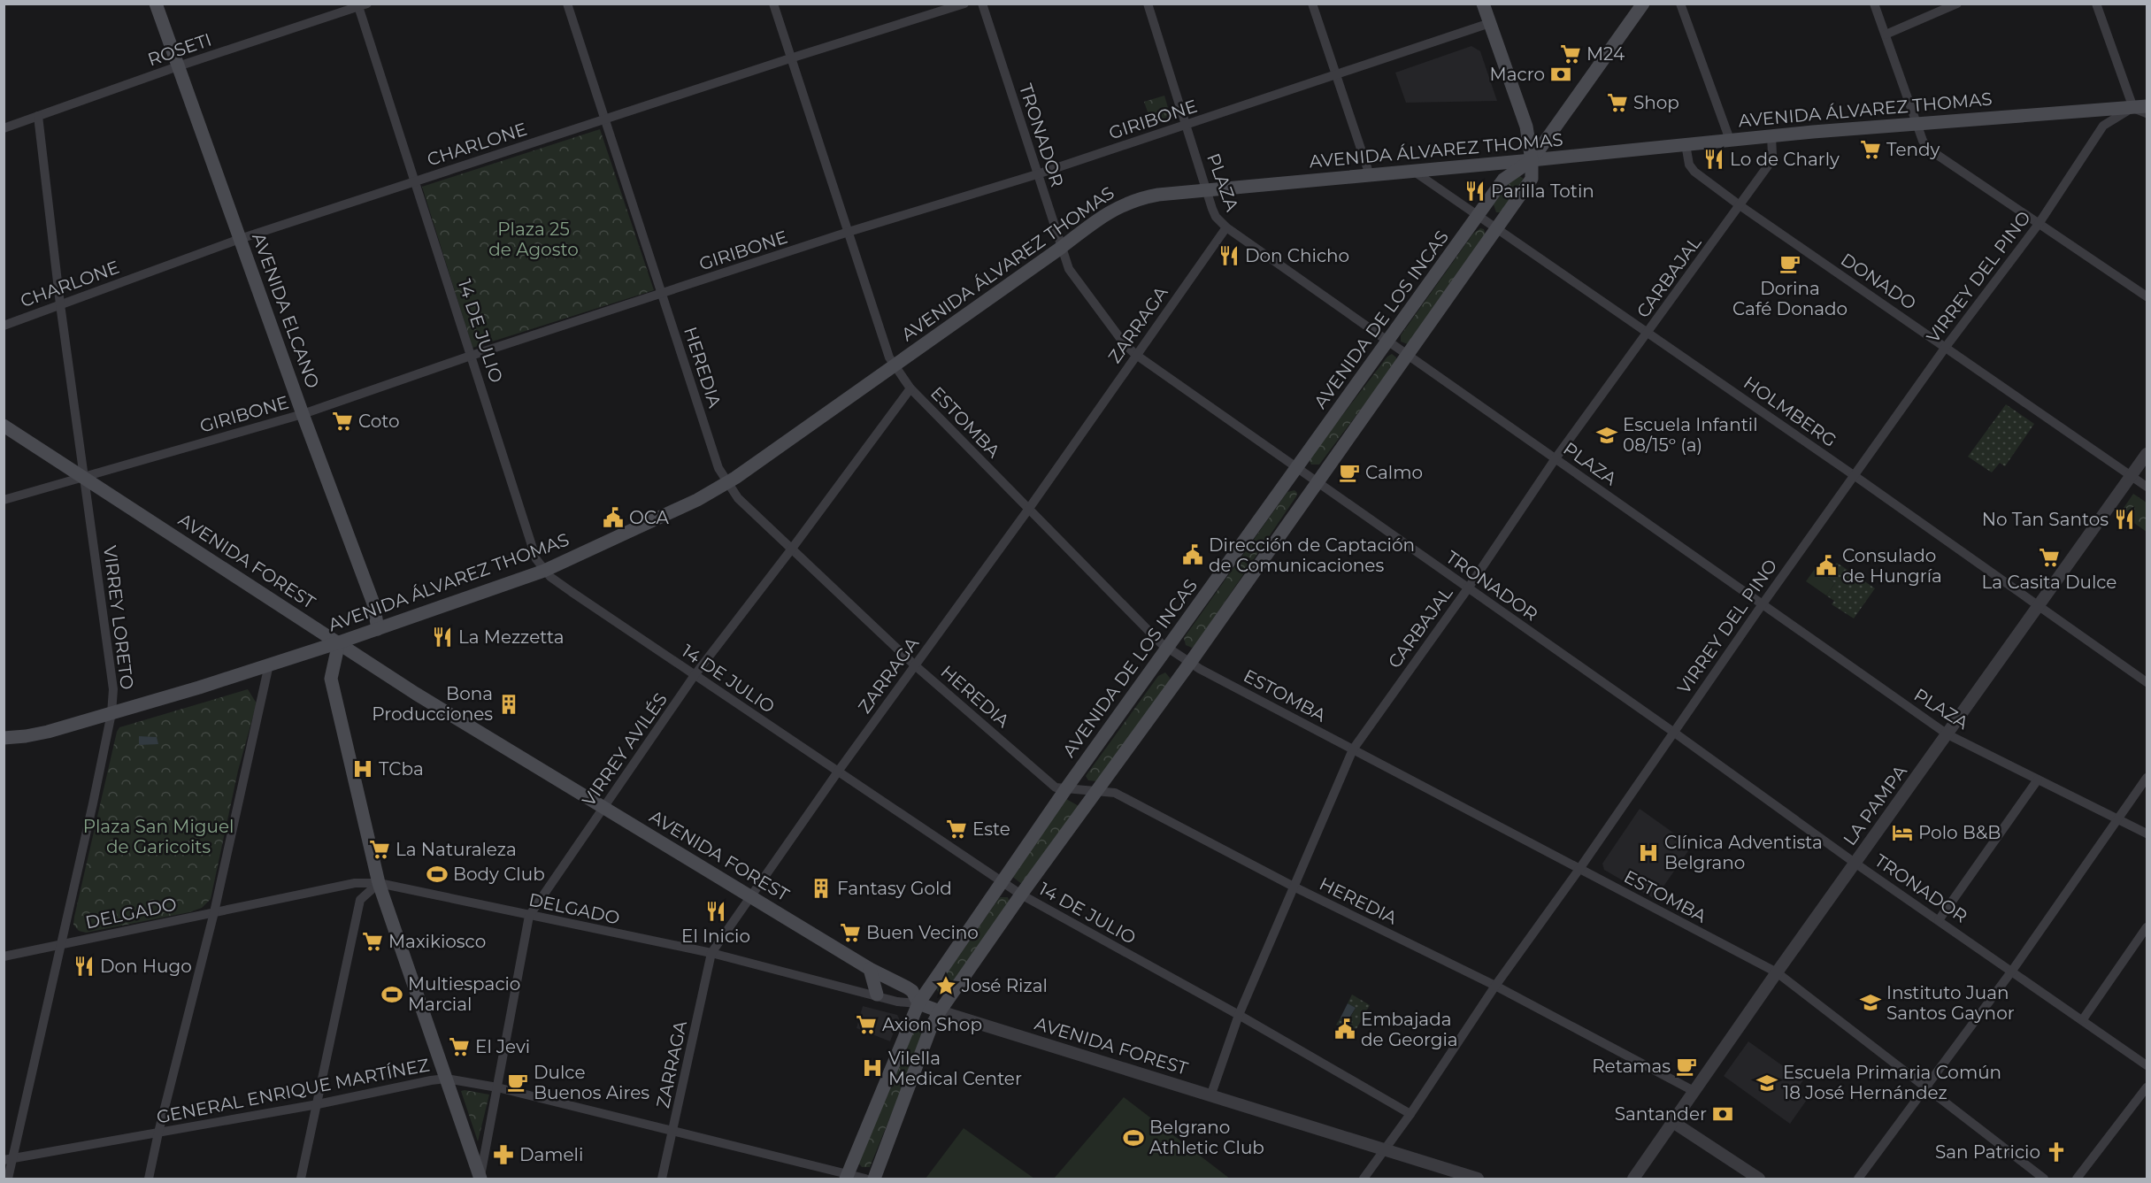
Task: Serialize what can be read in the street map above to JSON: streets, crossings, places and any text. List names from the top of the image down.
{
  "streets": {
    "main road": [
      "AVENIDA ÁLVAREZ THOMAS",
      "AVENIDA ELCANO",
      "AVENIDA DE LOS INCAS",
      "AVENIDA FOREST"
    ],
    "street": [
      "ROSETI",
      "GIRIBONE",
      "TRONADOR",
      "CHARLONE",
      "PLAZA",
      "CARBAJAL",
      "VIRREY DEL PINO",
      "DONADO",
      "ZARRAGA",
      "14 DE JULIO",
      "HEREDIA",
      "HOLMBERG",
      "ESTOMBA",
      "VIRREY LORETO",
      "VIRREY AVILÉS",
      "LA PAMPA",
      "DELGADO",
      "GENERAL ENRIQUE MARTÍNEZ"
    ]
  },
  "crossings": [
    ["ROSETI", "AVENIDA ELCANO"],
    ["ROSETI", "14 DE JULIO"],
    ["ROSETI", "VIRREY LORETO"],
    ["AVENIDA ÁLVAREZ THOMAS", "TRONADOR"],
    ["AVENIDA ÁLVAREZ THOMAS", "PLAZA"],
    ["AVENIDA ÁLVAREZ THOMAS", "CARBAJAL"],
    ["AVENIDA ÁLVAREZ THOMAS", "VIRREY DEL PINO"],
    ["AVENIDA ÁLVAREZ THOMAS", "DONADO"],
    ["AVENIDA ÁLVAREZ THOMAS", "AVENIDA ELCANO"],
    ["AVENIDA ÁLVAREZ THOMAS", "AVENIDA DE LOS INCAS"],
    ["AVENIDA ÁLVAREZ THOMAS", "14 DE JULIO"],
    ["AVENIDA ÁLVAREZ THOMAS", "HEREDIA"],
    ["AVENIDA ÁLVAREZ THOMAS", "HOLMBERG"],
    ["AVENIDA ÁLVAREZ THOMAS", "ESTOMBA"],
    ["AVENIDA ÁLVAREZ THOMAS", "AVENIDA FOREST"],
    ["AVENIDA ÁLVAREZ THOMAS", "VIRREY LORETO"],
    ["GIRIBONE", "TRONADOR"],
    ["GIRIBONE", "PLAZA"],
    ["GIRIBONE", "AVENIDA ELCANO"],
    ["GIRIBONE", "14 DE JULIO"],
    ["GIRIBONE", "HEREDIA"],
    ["GIRIBONE", "ESTOMBA"],
    ["GIRIBONE", "AVENIDA FOREST"],
    ["GIRIBONE", "VIRREY LORETO"],
    ["TRONADOR", "CARBAJAL"],
    ["TRONADOR", "VIRREY DEL PINO"],
    ["TRONADOR", "AVENIDA DE LOS INCAS"],
    ["TRONADOR", "ZARRAGA"],
    ["TRONADOR", "LA PAMPA"],
    ["CHARLONE", "AVENIDA ELCANO"],
    ["CHARLONE", "14 DE JULIO"],
    ["CHARLONE", "HEREDIA"],
    ["CHARLONE", "ESTOMBA"],
    ["CHARLONE", "VIRREY LORETO"],
    ["PLAZA", "CARBAJAL"],
    ["PLAZA", "VIRREY DEL PINO"],
    ["PLAZA", "AVENIDA DE LOS INCAS"],
    ["PLAZA", "ZARRAGA"],
    ["PLAZA", "LA PAMPA"],
    ["CARBAJAL", "DONADO"],
    ["CARBAJAL", "14 DE JULIO"],
    ["CARBAJAL", "HEREDIA"],
    ["CARBAJAL", "HOLMBERG"],
    ["CARBAJAL", "ESTOMBA"],
    ["CARBAJAL", "AVENIDA FOREST"],
    ["VIRREY DEL PINO", "DONADO"],
    ["VIRREY DEL PINO", "14 DE JULIO"],
    ["VIRREY DEL PINO", "HEREDIA"],
    ["VIRREY DEL PINO", "HOLMBERG"],
    ["VIRREY DEL PINO", "ESTOMBA"],
    ["VIRREY DEL PINO", "AVENIDA FOREST"],
    ["DONADO", "LA PAMPA"],
    ["AVENIDA DE LOS INCAS", "14 DE JULIO"],
    ["AVENIDA DE LOS INCAS", "HEREDIA"],
    ["AVENIDA DE LOS INCAS", "HOLMBERG"],
    ["AVENIDA DE LOS INCAS", "ESTOMBA"],
    ["AVENIDA DE LOS INCAS", "AVENIDA FOREST"],
    ["AVENIDA DE LOS INCAS", "DELGADO"],
    ["AVENIDA DE LOS INCAS", "GENERAL ENRIQUE MARTÍNEZ"],
    ["ZARRAGA", "14 DE JULIO"],
    ["ZARRAGA", "HEREDIA"],
    ["ZARRAGA", "ESTOMBA"],
    ["ZARRAGA", "AVENIDA FOREST"],
    ["ZARRAGA", "DELGADO"],
    ["ZARRAGA", "GENERAL ENRIQUE MARTÍNEZ"],
    ["14 DE JULIO", "VIRREY AVILÉS"],
    ["HEREDIA", "VIRREY AVILÉS"],
    ["HEREDIA", "LA PAMPA"],
    ["HOLMBERG", "LA PAMPA"],
    ["ESTOMBA", "VIRREY AVILÉS"],
    ["ESTOMBA", "LA PAMPA"],
    ["AVENIDA FOREST", "VIRREY LORETO"],
    ["AVENIDA FOREST", "VIRREY AVILÉS"],
    ["AVENIDA FOREST", "DELGADO"],
    ["VIRREY LORETO", "DELGADO"],
    ["VIRREY LORETO", "GENERAL ENRIQUE MARTÍNEZ"],
    ["VIRREY AVILÉS", "DELGADO"],
    ["VIRREY AVILÉS", "GENERAL ENRIQUE MARTÍNEZ"]
  ],
  "parks": ["Plaza 25 de Agosto", "Plaza San Miguel de Garicoits"],
  "places": {
    "supermarket": [
      "M24",
      "Shop",
      "Tendy",
      "Coto",
      "La Casita Dulce",
      "Este",
      "La Naturaleza",
      "Buen Vecino",
      "Maxikiosco",
      "Axion Shop",
      "El Jevi"
    ],
    "bank": ["Macro", "Santander"],
    "restaurant": [
      "Lo de Charly",
      "Parilla Totin",
      "Don Chicho",
      "No Tan Santos",
      "La Mezzetta",
      "El Inicio",
      "Don Hugo"
    ],
    "cafe": [
      "Dorina Café Donado",
      "Calmo",
      "Retamas",
      "Dulce Buenos Aires"
    ],
    "school or university": ["Escuela Infantil 08/15º (a)", "Instituto Juan Santos Gaynor", "Escuela Primaria Común 18 José Hernández"],
    "public building": [
      "OCA",
      "Dirección de Captación de Comunicaciones",
      "Consulado de Hungría",
      "Embajada de Georgia"
    ],
    "building": ["Bona Producciones", "Fantasy Gold"],
    "hospital": ["TCba", "Clínica Adventista Belgrano", "Vilella Medical Center"],
    "hotel": ["Polo B&B"],
    "sports": ["Body Club", "Multiespacio Marcial", "Belgrano Athletic Club"],
    "place": ["José Rizal"],
    "church": ["San Patricio"],
    "pharmacy": ["Dameli"]
  }
}
